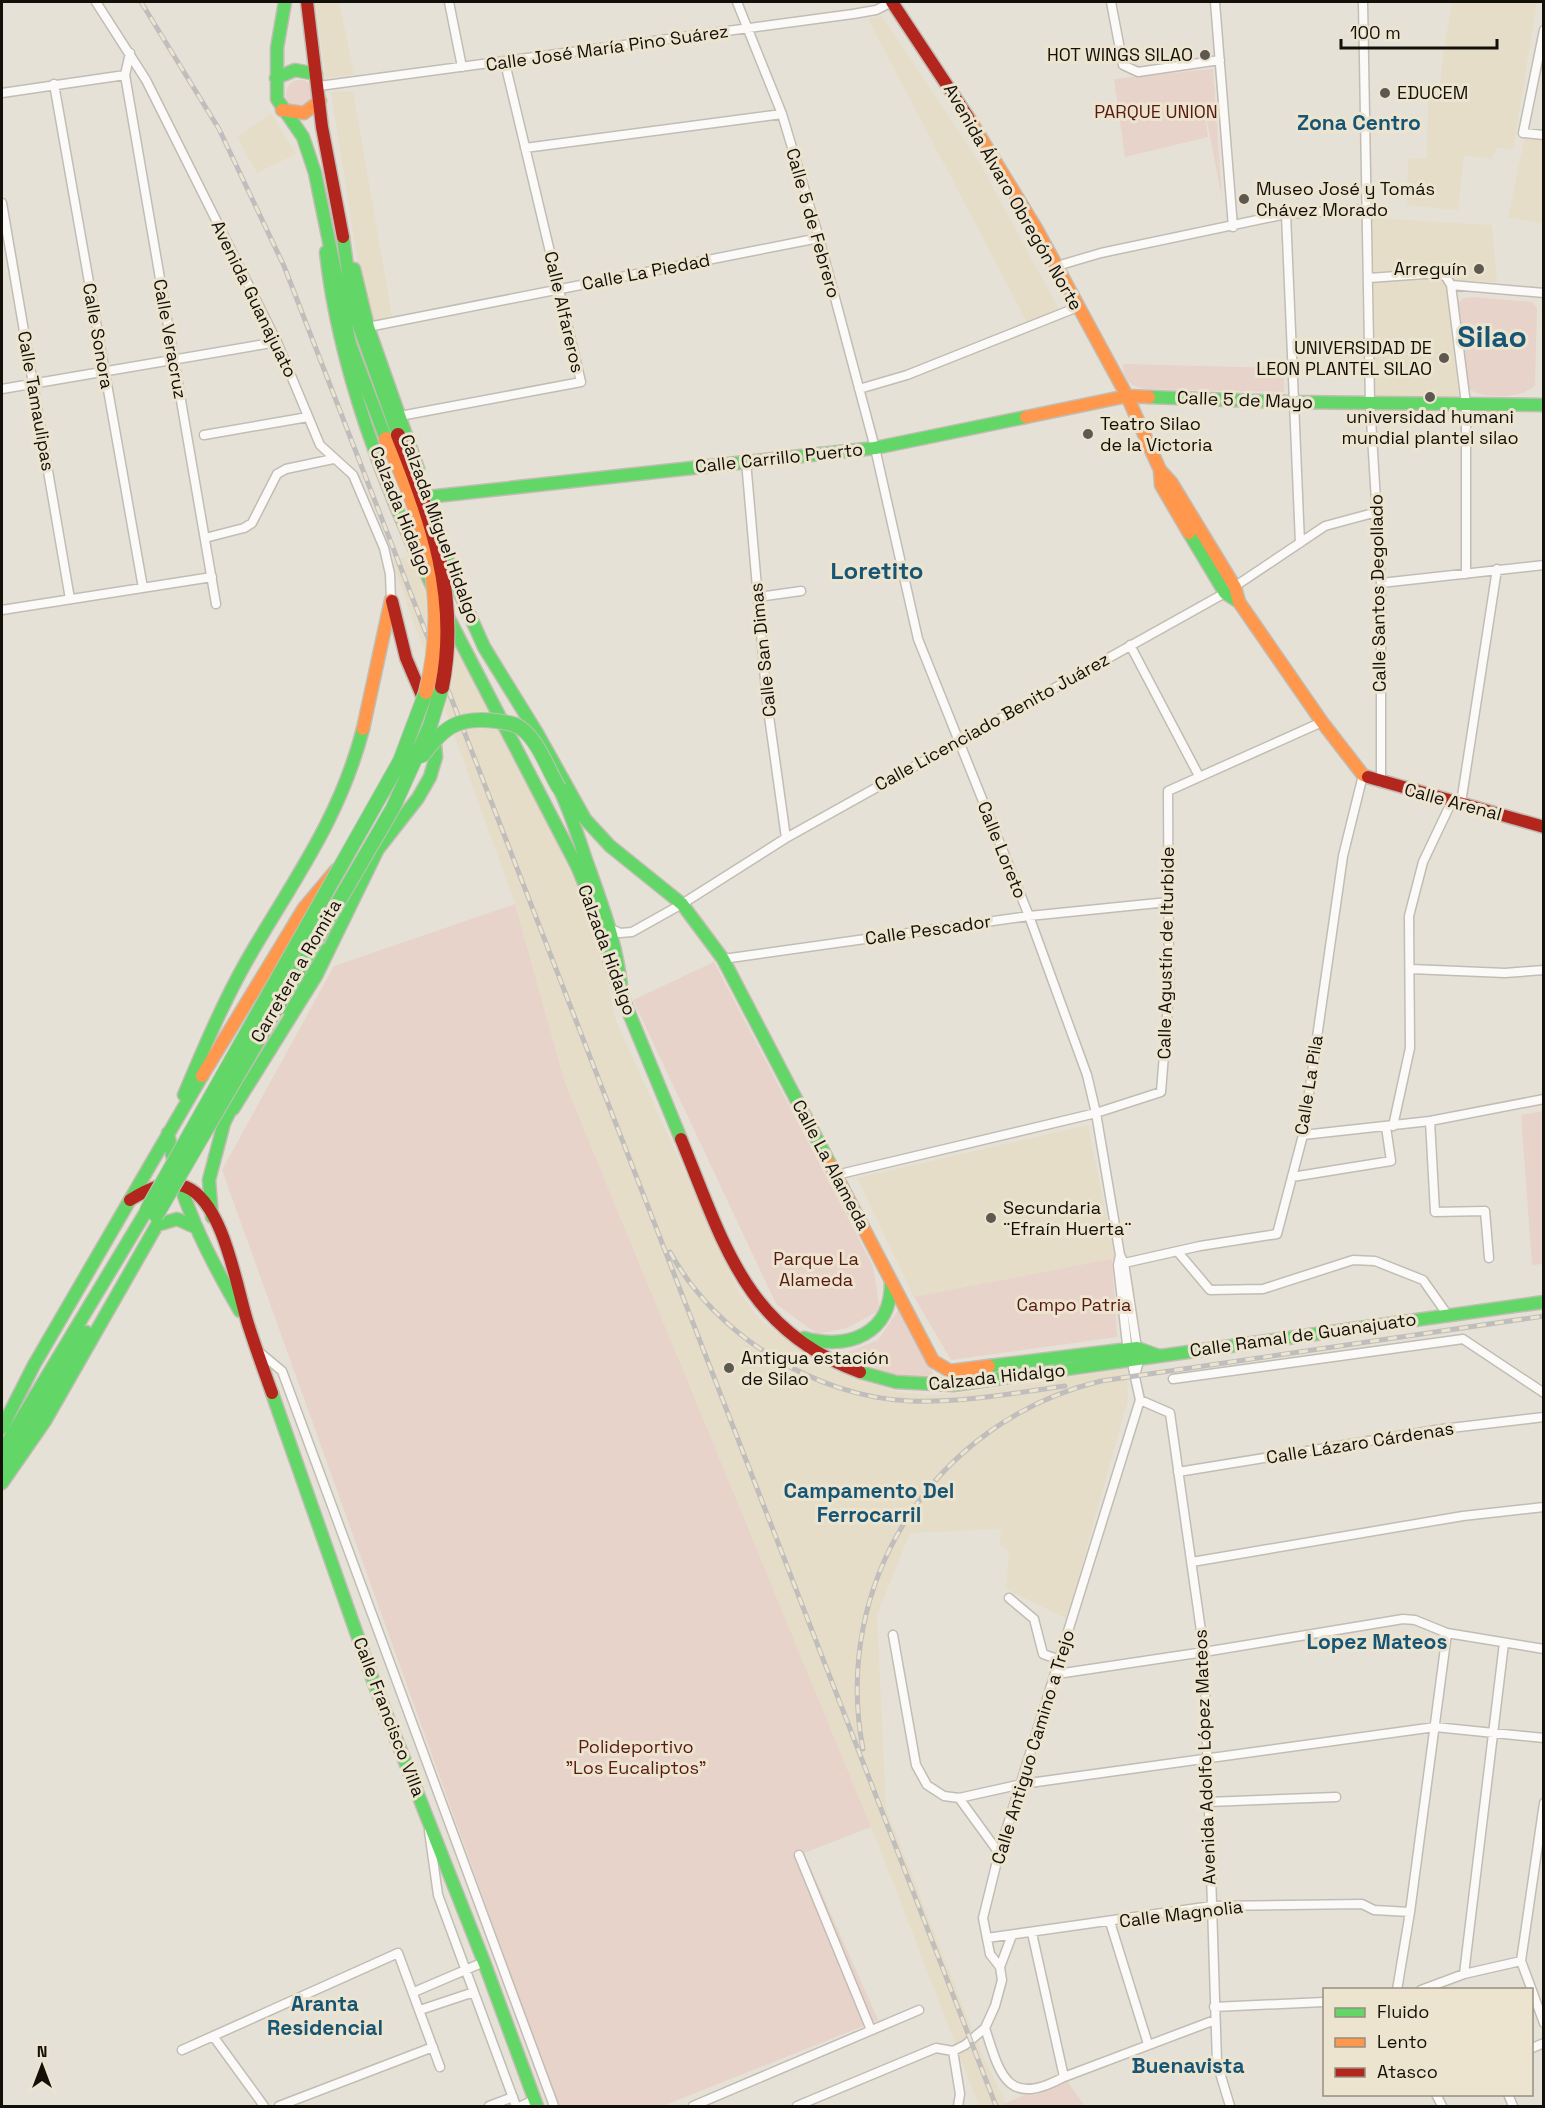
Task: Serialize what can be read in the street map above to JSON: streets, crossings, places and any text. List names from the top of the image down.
{
  "streets": {
    "main road": [
      "Avenida Álvaro Obregón Norte",
      "Calle 5 de Mayo",
      "Calle Carrillo Puerto",
      "Calzada Hidalgo",
      "Calzada Miguel Hidalgo",
      "Calle Arenal",
      "Carretera a Romita",
      "Calle La Alameda",
      "Calle Ramal de Guanajuato",
      "Calle Francisco Villa"
    ],
    "street": [
      "Calle José María Pino Suárez",
      "Calle 5 de Febrero",
      "Calle La Piedad",
      "Avenida Guanajuato",
      "Calle Alfareros",
      "Calle Sonora",
      "Calle Veracruz",
      "Calle Tamaulipas",
      "Calle Santos Degollado",
      "Calle San Dimas",
      "Calle Licenciado Benito Juárez",
      "Calle Loreto",
      "Calle Pescador",
      "Calle Agustín de Iturbide",
      "Calle La Pila",
      "Calle Lázaro Cárdenas",
      "Calle Antiguo Camino a Trejo",
      "Avenida Adolfo López Mateos",
      "Calle Magnolia"
    ]
  },
  "crossings": [
    ["Calle José María Pino Suárez", "Avenida Álvaro Obregón Norte"],
    ["Calle José María Pino Suárez", "Calle 5 de Febrero"],
    ["Calle José María Pino Suárez", "Calle Alfareros"],
    ["Calle José María Pino Suárez", "Calzada Miguel Hidalgo"],
    ["Avenida Álvaro Obregón Norte", "Calle 5 de Mayo"],
    ["Avenida Álvaro Obregón Norte", "Calle Carrillo Puerto"],
    ["Avenida Álvaro Obregón Norte", "Calle Licenciado Benito Juárez"],
    ["Avenida Álvaro Obregón Norte", "Calle Arenal"],
    ["Avenida Álvaro Obregón Norte", "Calle Agustín de Iturbide"],
    ["Avenida Álvaro Obregón Norte", "Calle La Pila"],
    ["Calle 5 de Febrero", "Calle La Piedad"],
    ["Calle 5 de Febrero", "Calle Carrillo Puerto"],
    ["Calle 5 de Febrero", "Calle Loreto"],
    ["Calle La Piedad", "Calle Alfareros"],
    ["Calle La Piedad", "Calzada Miguel Hidalgo"],
    ["Calle Alfareros", "Calzada Miguel Hidalgo"],
    ["Calle 5 de Mayo", "Calle Carrillo Puerto"],
    ["Calle 5 de Mayo", "Calle Santos Degollado"],
    ["Calle Carrillo Puerto", "Calzada Hidalgo"],
    ["Calle Carrillo Puerto", "Calzada Miguel Hidalgo"],
    ["Calle Carrillo Puerto", "Calle San Dimas"],
    ["Calle Carrillo Puerto", "Calle Loreto"],
    ["Calzada Hidalgo", "Calzada Miguel Hidalgo"],
    ["Calzada Hidalgo", "Calle Loreto"],
    ["Calzada Hidalgo", "Calle Ramal de Guanajuato"],
    ["Calzada Hidalgo", "Calle Antiguo Camino a Trejo"],
    ["Calzada Miguel Hidalgo", "Carretera a Romita"],
    ["Calzada Miguel Hidalgo", "Calle La Alameda"],
    ["Calle Santos Degollado", "Calle Licenciado Benito Juárez"],
    ["Calle Santos Degollado", "Calle Arenal"],
    ["Calle San Dimas", "Calle Licenciado Benito Juárez"],
    ["Calle Licenciado Benito Juárez", "Calle Loreto"],
    ["Calle Licenciado Benito Juárez", "Calle La Alameda"],
    ["Calle Arenal", "Calle La Pila"],
    ["Calle Loreto", "Calle Pescador"],
    ["Calle Loreto", "Calle Agustín de Iturbide"],
    ["Calle Loreto", "Calle La Pila"],
    ["Calle Loreto", "Calle Ramal de Guanajuato"],
    ["Calle Loreto", "Calle Antiguo Camino a Trejo"],
    ["Calle Pescador", "Calle Agustín de Iturbide"],
    ["Calle Pescador", "Calle La Alameda"],
    ["Calle Agustín de Iturbide", "Calle La Alameda"],
    ["Calle La Pila", "Calle Ramal de Guanajuato"],
    ["Calle Ramal de Guanajuato", "Calle Antiguo Camino a Trejo"],
    ["Calle Lázaro Cárdenas", "Avenida Adolfo López Mateos"],
    ["Calle Antiguo Camino a Trejo", "Avenida Adolfo López Mateos"],
    ["Calle Antiguo Camino a Trejo", "Calle Magnolia"],
    ["Avenida Adolfo López Mateos", "Calle Magnolia"]
  ],
  "districts": [
    "Zona Centro",
    "Silao",
    "Loretito",
    "Campamento Del Ferrocarril",
    "Lopez Mateos",
    "Aranta Residencial",
    "Buenavista"
  ],
  "parks": [
    "PARQUE UNION",
    "Parque La Alameda",
    "Campo Patria",
    "Polideportivo \"Los Eucaliptos\""
  ],
  "places": [
    "HOT WINGS SILAO",
    "EDUCEM",
    "Museo José y Tomás Chávez Morado",
    "Arreguín",
    "UNIVERSIDAD DE LEON PLANTEL SILAO",
    "universidad humani mundial plantel silao",
    "Teatro Silao de la Victoria",
    "Secundaria ¨Efraín Huerta¨",
    "Antigua estación de Silao"
  ],
  "legend": ["Fluido", "Lento", "Atasco"],
  "scale_bar": "100 m",
  "north": "top"
}
